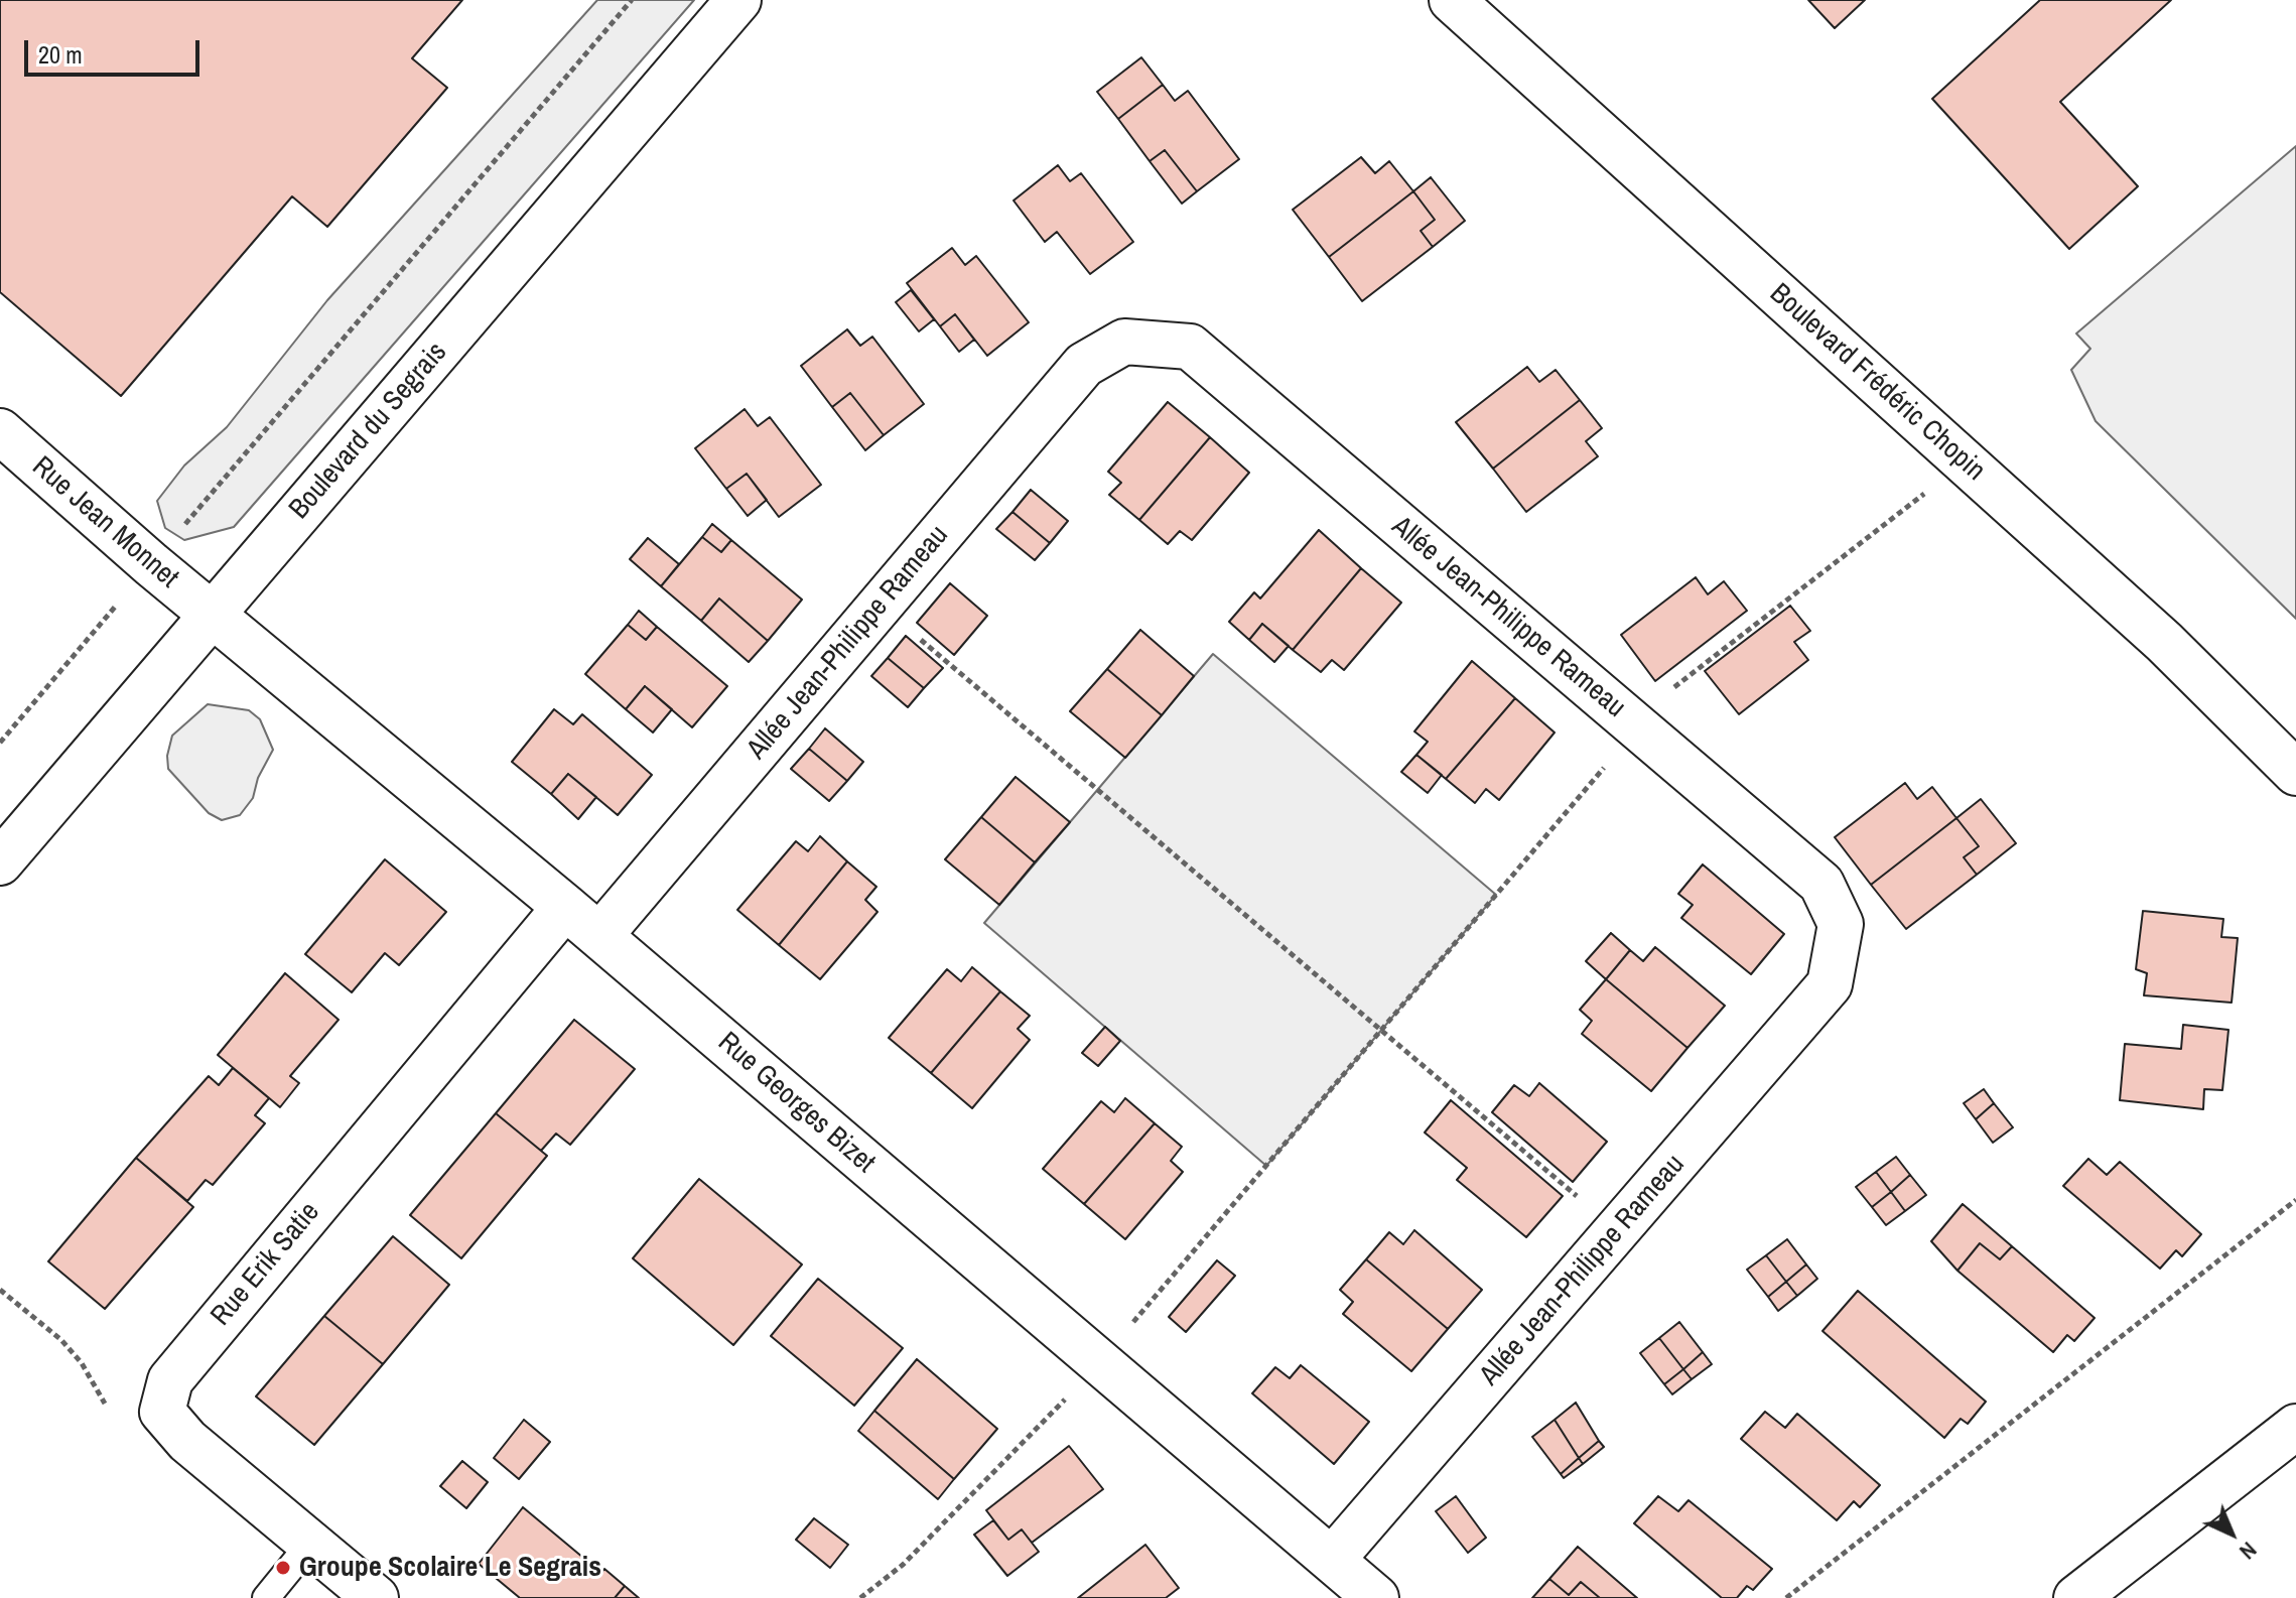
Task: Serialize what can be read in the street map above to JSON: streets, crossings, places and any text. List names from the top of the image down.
{
  "streets": {
    "street": [
      "Boulevard Frédéric Chopin",
      "Boulevard du Segrais",
      "Rue Jean Monnet",
      "Allée Jean-Philippe Rameau",
      "Rue Georges Bizet",
      "Rue Erik Satie"
    ]
  },
  "crossings": [
    ["Boulevard du Segrais", "Rue Jean Monnet"],
    ["Boulevard du Segrais", "Rue Georges Bizet"],
    ["Rue Jean Monnet", "Rue Georges Bizet"],
    ["Allée Jean-Philippe Rameau", "Rue Georges Bizet"],
    ["Rue Georges Bizet", "Rue Erik Satie"]
  ],
  "places": ["Groupe Scolaire Le Segrais"],
  "scale_bar": "20 m",
  "north": "bottom right"
}
